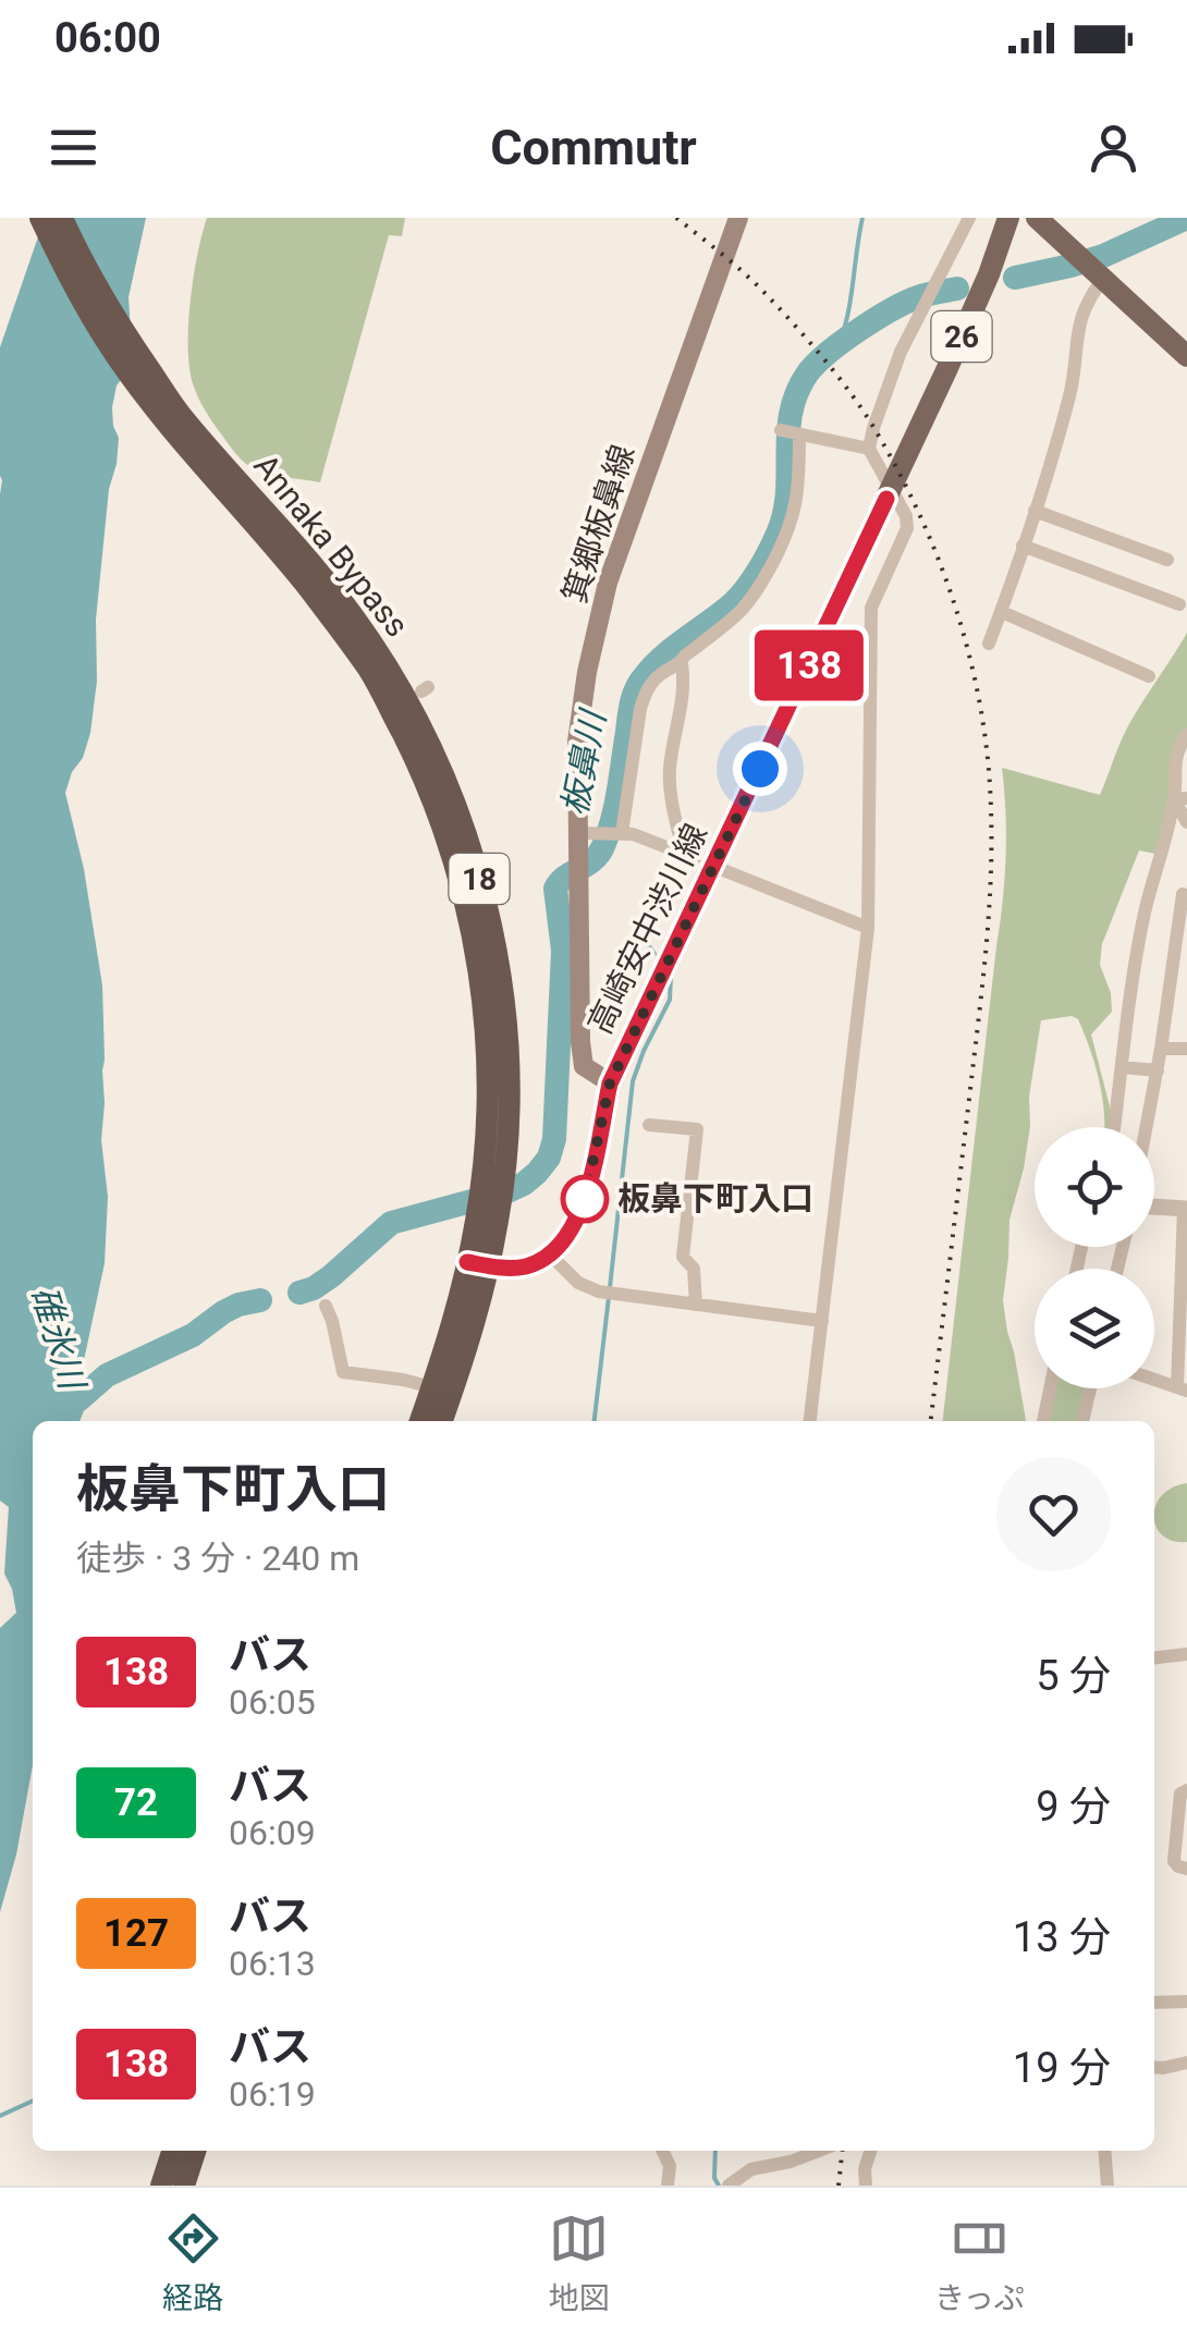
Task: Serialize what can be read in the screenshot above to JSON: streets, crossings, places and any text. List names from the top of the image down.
{
  "streets": {
    "highway": ["Annaka Bypass", "18"],
    "main road": ["26", "箕郷板鼻線", "高崎安中渋川線"]
  },
  "crossings": [
    ["箕郷板鼻線", "高崎安中渋川線"],
    ["Annaka Bypass", "18"]
  ],
  "water": ["板鼻川", "碓氷川"],
  "places": ["板鼻下町入口"],
  "lines": ["bus line 138"],
  "page": {
    "status": "06:00",
    "header": "Commutr",
    "on_map": "138",
    "heading": ["板鼻下町入口", "徒歩 · 3 分 · 240 m"],
    "list": [
      {
        "mark": "138",
        "name": "バス",
        "note": "06:05",
        "value": "5 分"
      },
      {
        "mark": "72",
        "name": "バス",
        "note": "06:09",
        "value": "9 分"
      },
      {
        "mark": "127",
        "name": "バス",
        "note": "06:13",
        "value": "13 分"
      },
      {
        "mark": "138",
        "name": "バス",
        "note": "06:19",
        "value": "19 分"
      }
    ],
    "tabs": ["経路", "地図", "きっぷ"]
  }
}
